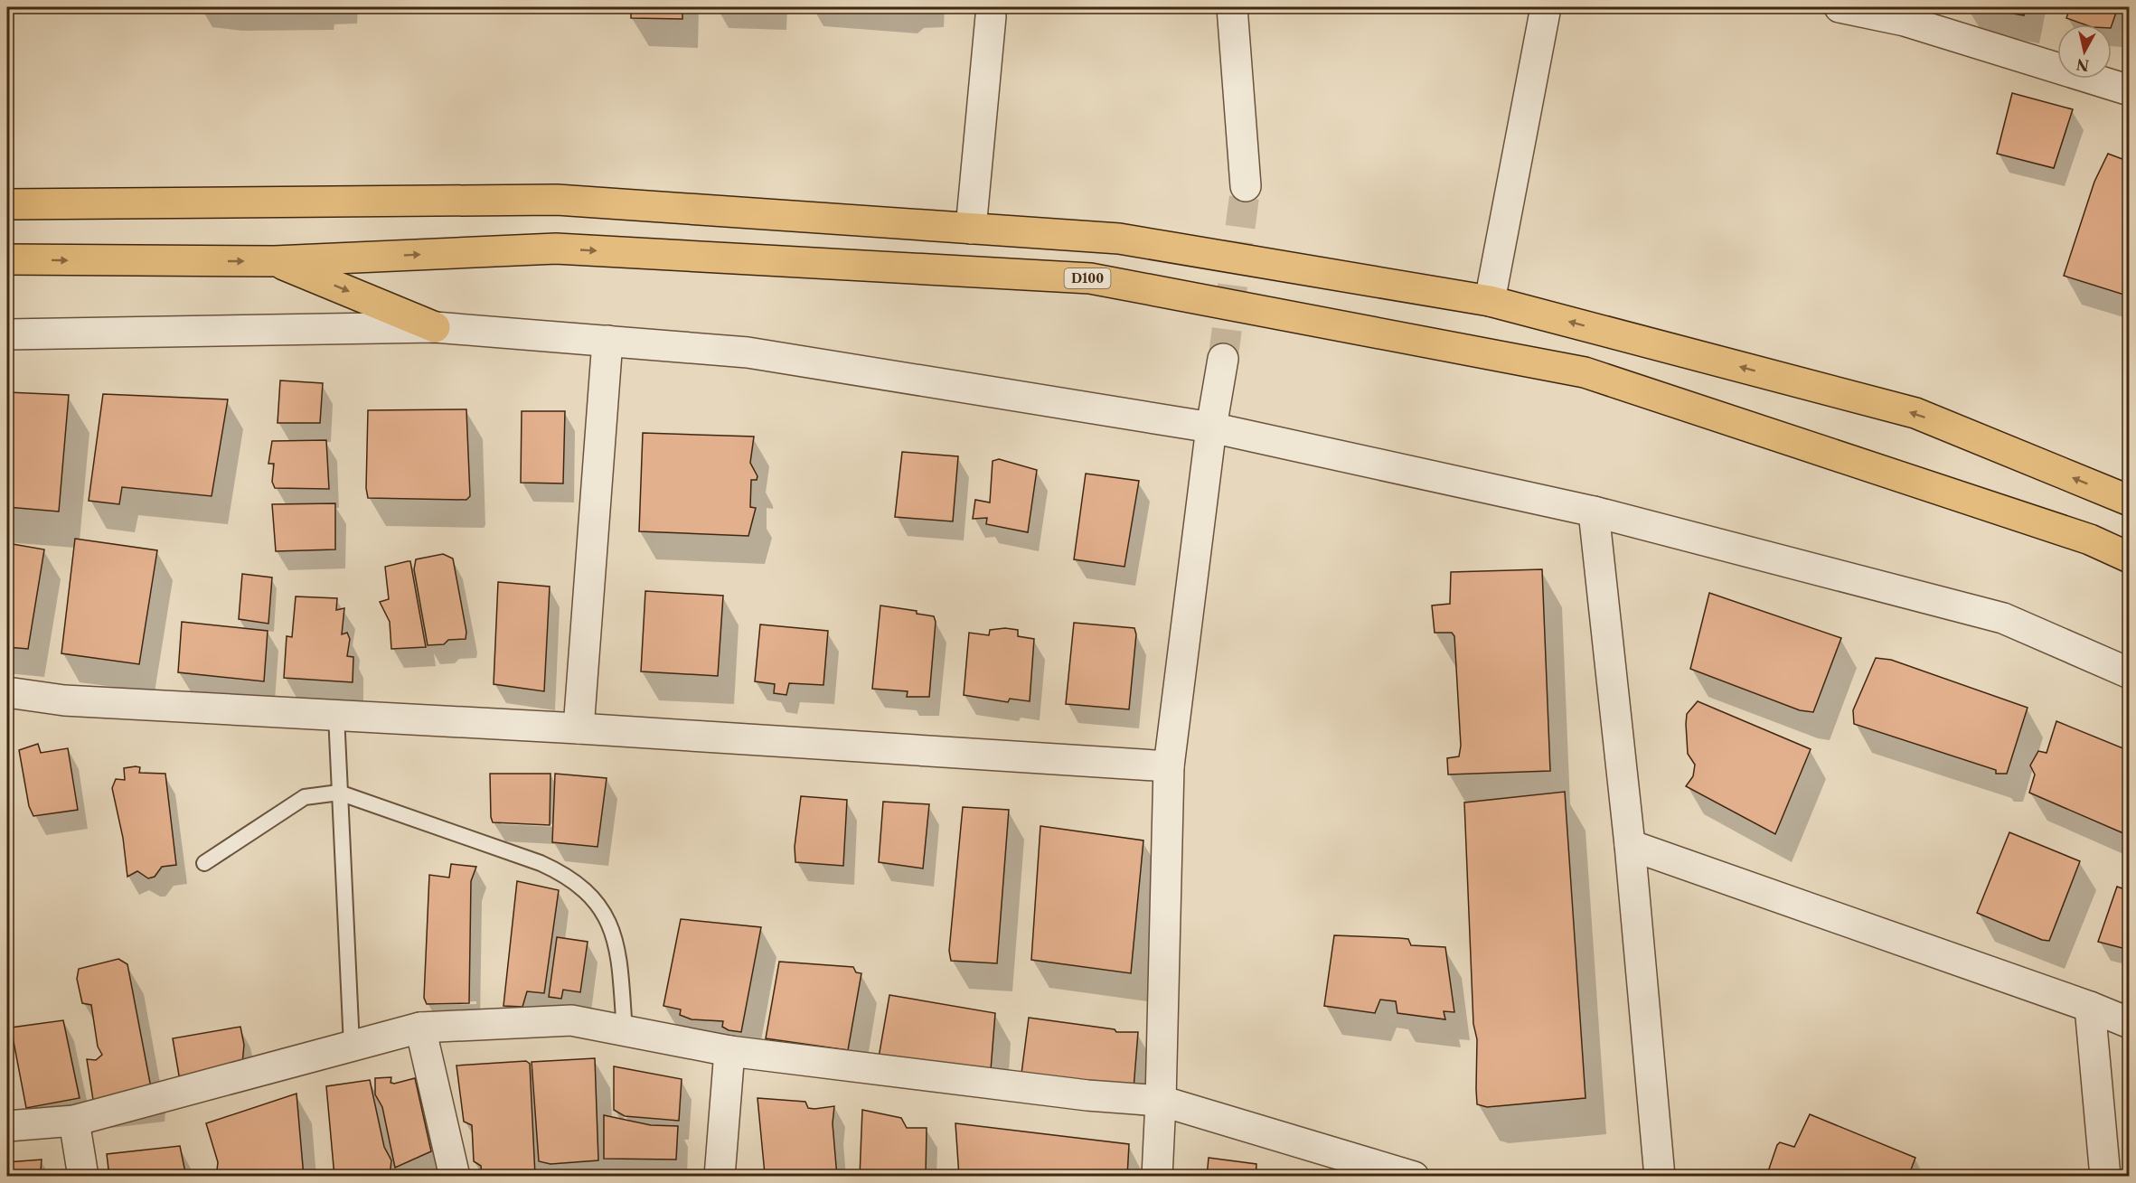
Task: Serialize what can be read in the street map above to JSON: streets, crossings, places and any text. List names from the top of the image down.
{
  "streets": {
    "highway": ["D100"]
  },
  "north": "bottom"
}
